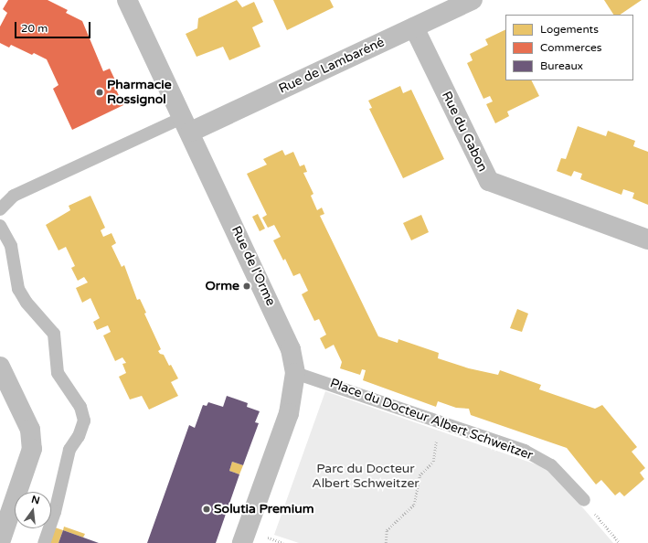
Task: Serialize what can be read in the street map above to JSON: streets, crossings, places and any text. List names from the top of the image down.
{
  "streets": {
    "street": ["Rue de Lambaréné", "Rue du Gabon", "Rue de l'Orme"],
    "lane": ["Place du Docteur Albert Schweitzer"]
  },
  "crossings": [
    ["Rue de Lambaréné", "Rue du Gabon"],
    ["Rue de Lambaréné", "Rue de l'Orme"],
    ["Rue de l'Orme", "Place du Docteur Albert Schweitzer"]
  ],
  "parks": ["Parc du Docteur Albert Schweitzer"],
  "places": ["Pharmacie Rossignol", "Orme", "Solutia Premium"],
  "legend": ["Logements", "Commerces", "Bureaux"],
  "scale_bar": "20 m",
  "north": "top"
}
